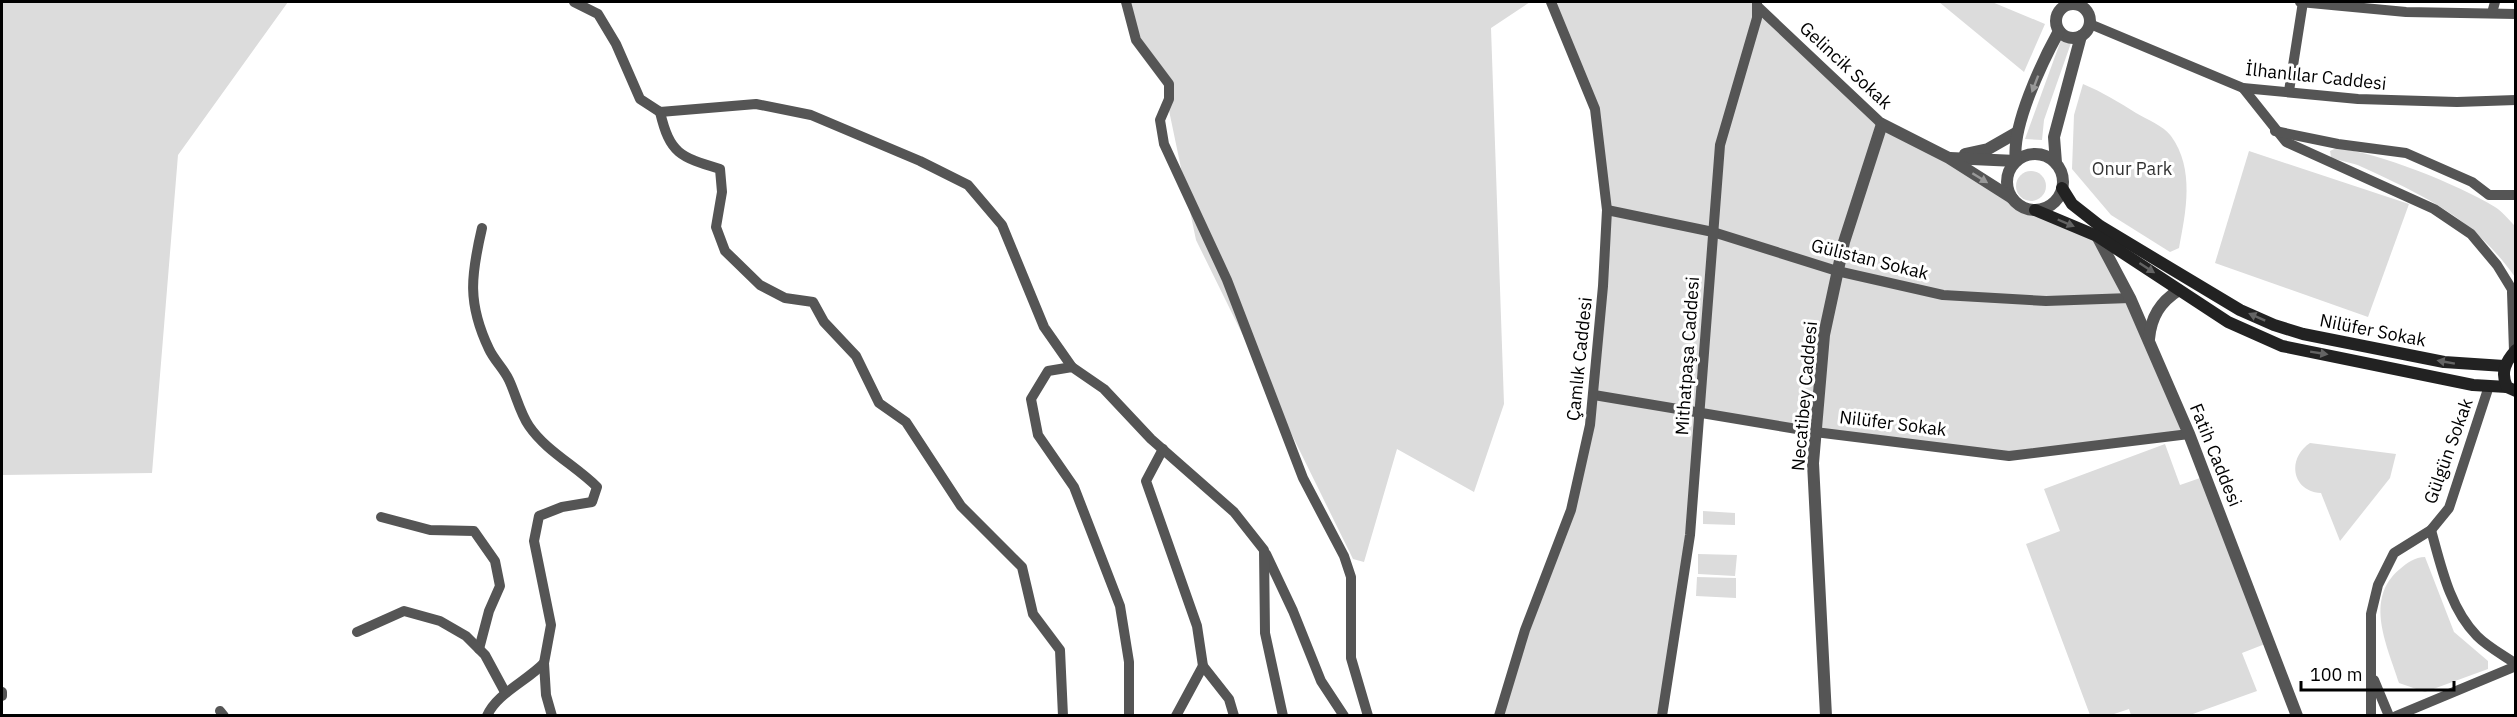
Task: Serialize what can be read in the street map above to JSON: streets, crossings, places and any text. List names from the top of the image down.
{
  "streets": {
    "main road": ["Nilüfer Sokak"],
    "street": [
      "Gelincik Sokak",
      "İlhanlılar Caddesi",
      "Gülistan Sokak",
      "Mithatpaşa Caddesi",
      "Çamlık Caddesi",
      "Necatibey Caddesi",
      "Gülgün Sokak",
      "Fatih Caddesi"
    ]
  },
  "crossings": [
    ["Gelincik Sokak", "Nilüfer Sokak"],
    ["Gelincik Sokak", "Mithatpaşa Caddesi"],
    ["Gelincik Sokak", "Necatibey Caddesi"],
    ["Gülistan Sokak", "Mithatpaşa Caddesi"],
    ["Gülistan Sokak", "Çamlık Caddesi"],
    ["Gülistan Sokak", "Necatibey Caddesi"],
    ["Gülistan Sokak", "Fatih Caddesi"],
    ["Nilüfer Sokak", "Mithatpaşa Caddesi"],
    ["Nilüfer Sokak", "Çamlık Caddesi"],
    ["Nilüfer Sokak", "Necatibey Caddesi"],
    ["Nilüfer Sokak", "Gülgün Sokak"],
    ["Nilüfer Sokak", "Fatih Caddesi"]
  ],
  "parks": ["Onur Park"],
  "scale_bar": "100 m"
}
